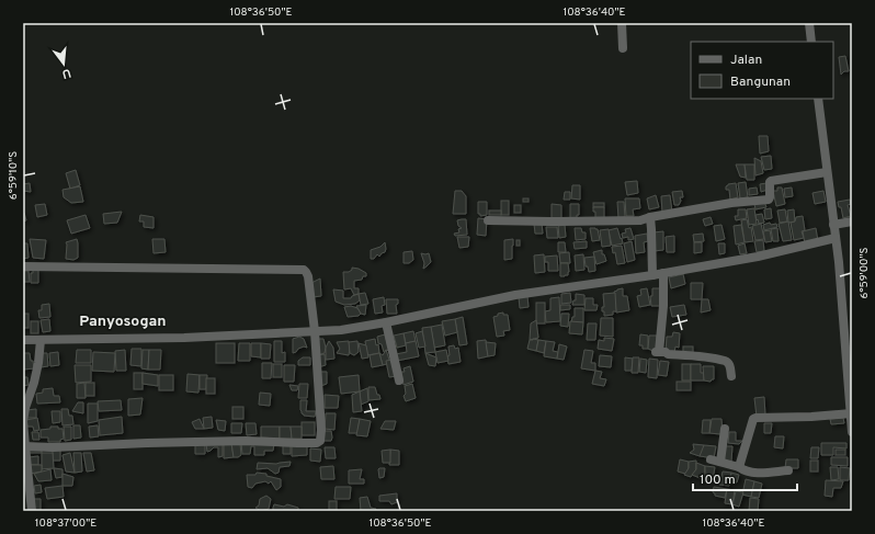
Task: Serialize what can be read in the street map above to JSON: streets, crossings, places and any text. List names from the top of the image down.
{
  "districts": ["Panyosogan"],
  "legend": ["Jalan", "Bangunan"],
  "scale_bar": "100 m",
  "north": "bottom",
  "coordinates": [
    "108°36'50\"E",
    "108°36'40\"E",
    "6°59'10\"S",
    "6°59'00\"S",
    "108°37'00\"E"
  ]
}
